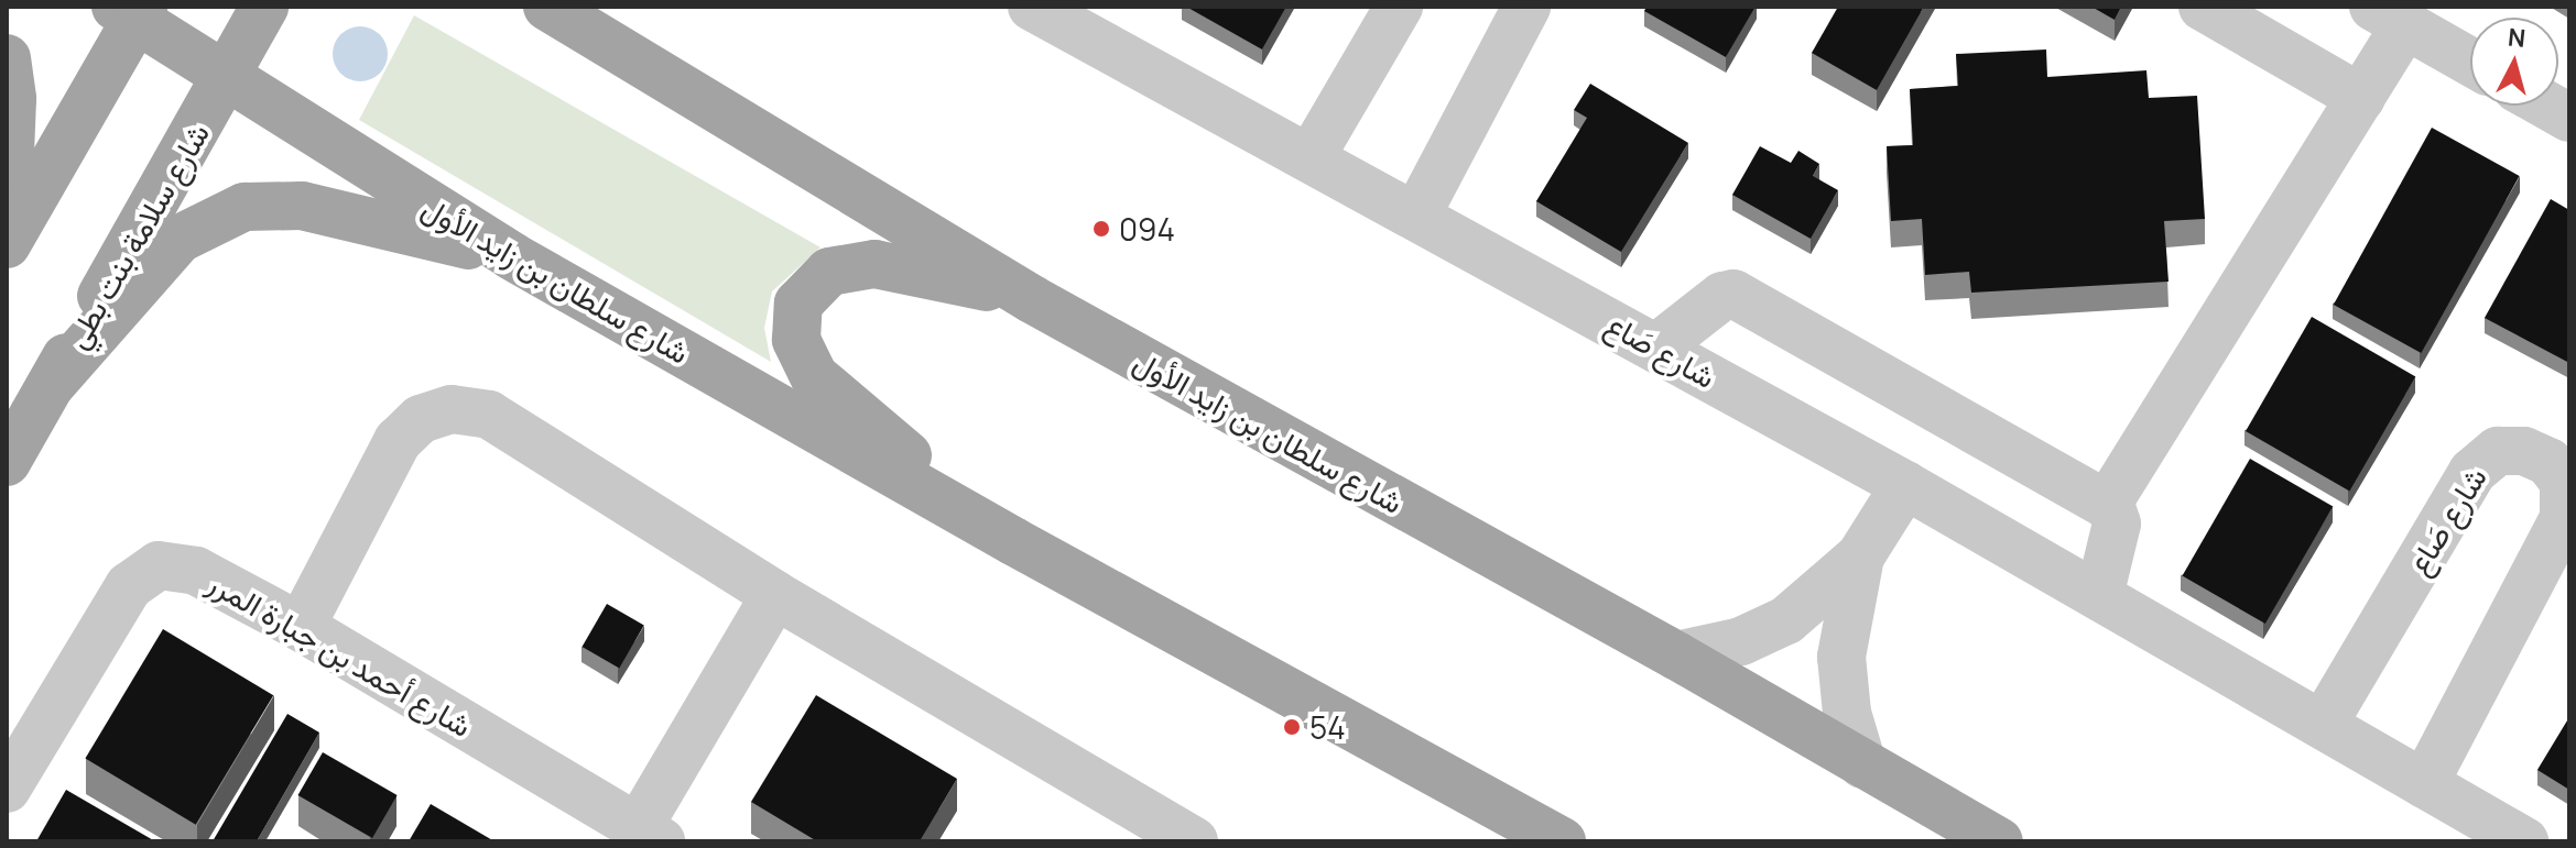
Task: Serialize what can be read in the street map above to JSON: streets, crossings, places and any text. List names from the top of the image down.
{
  "streets": {
    "main road": ["شارع سلامة بنت بطي", "شارع سلطان بن زايد الأول"],
    "street": ["شارع صَاع", "شارع أحمد بن جبارة المرر"]
  },
  "crossings": [
    ["شارع سلامة بنت بطي", "شارع سلطان بن زايد الأول"]
  ],
  "places": ["094", "54"],
  "north": "top"
}
